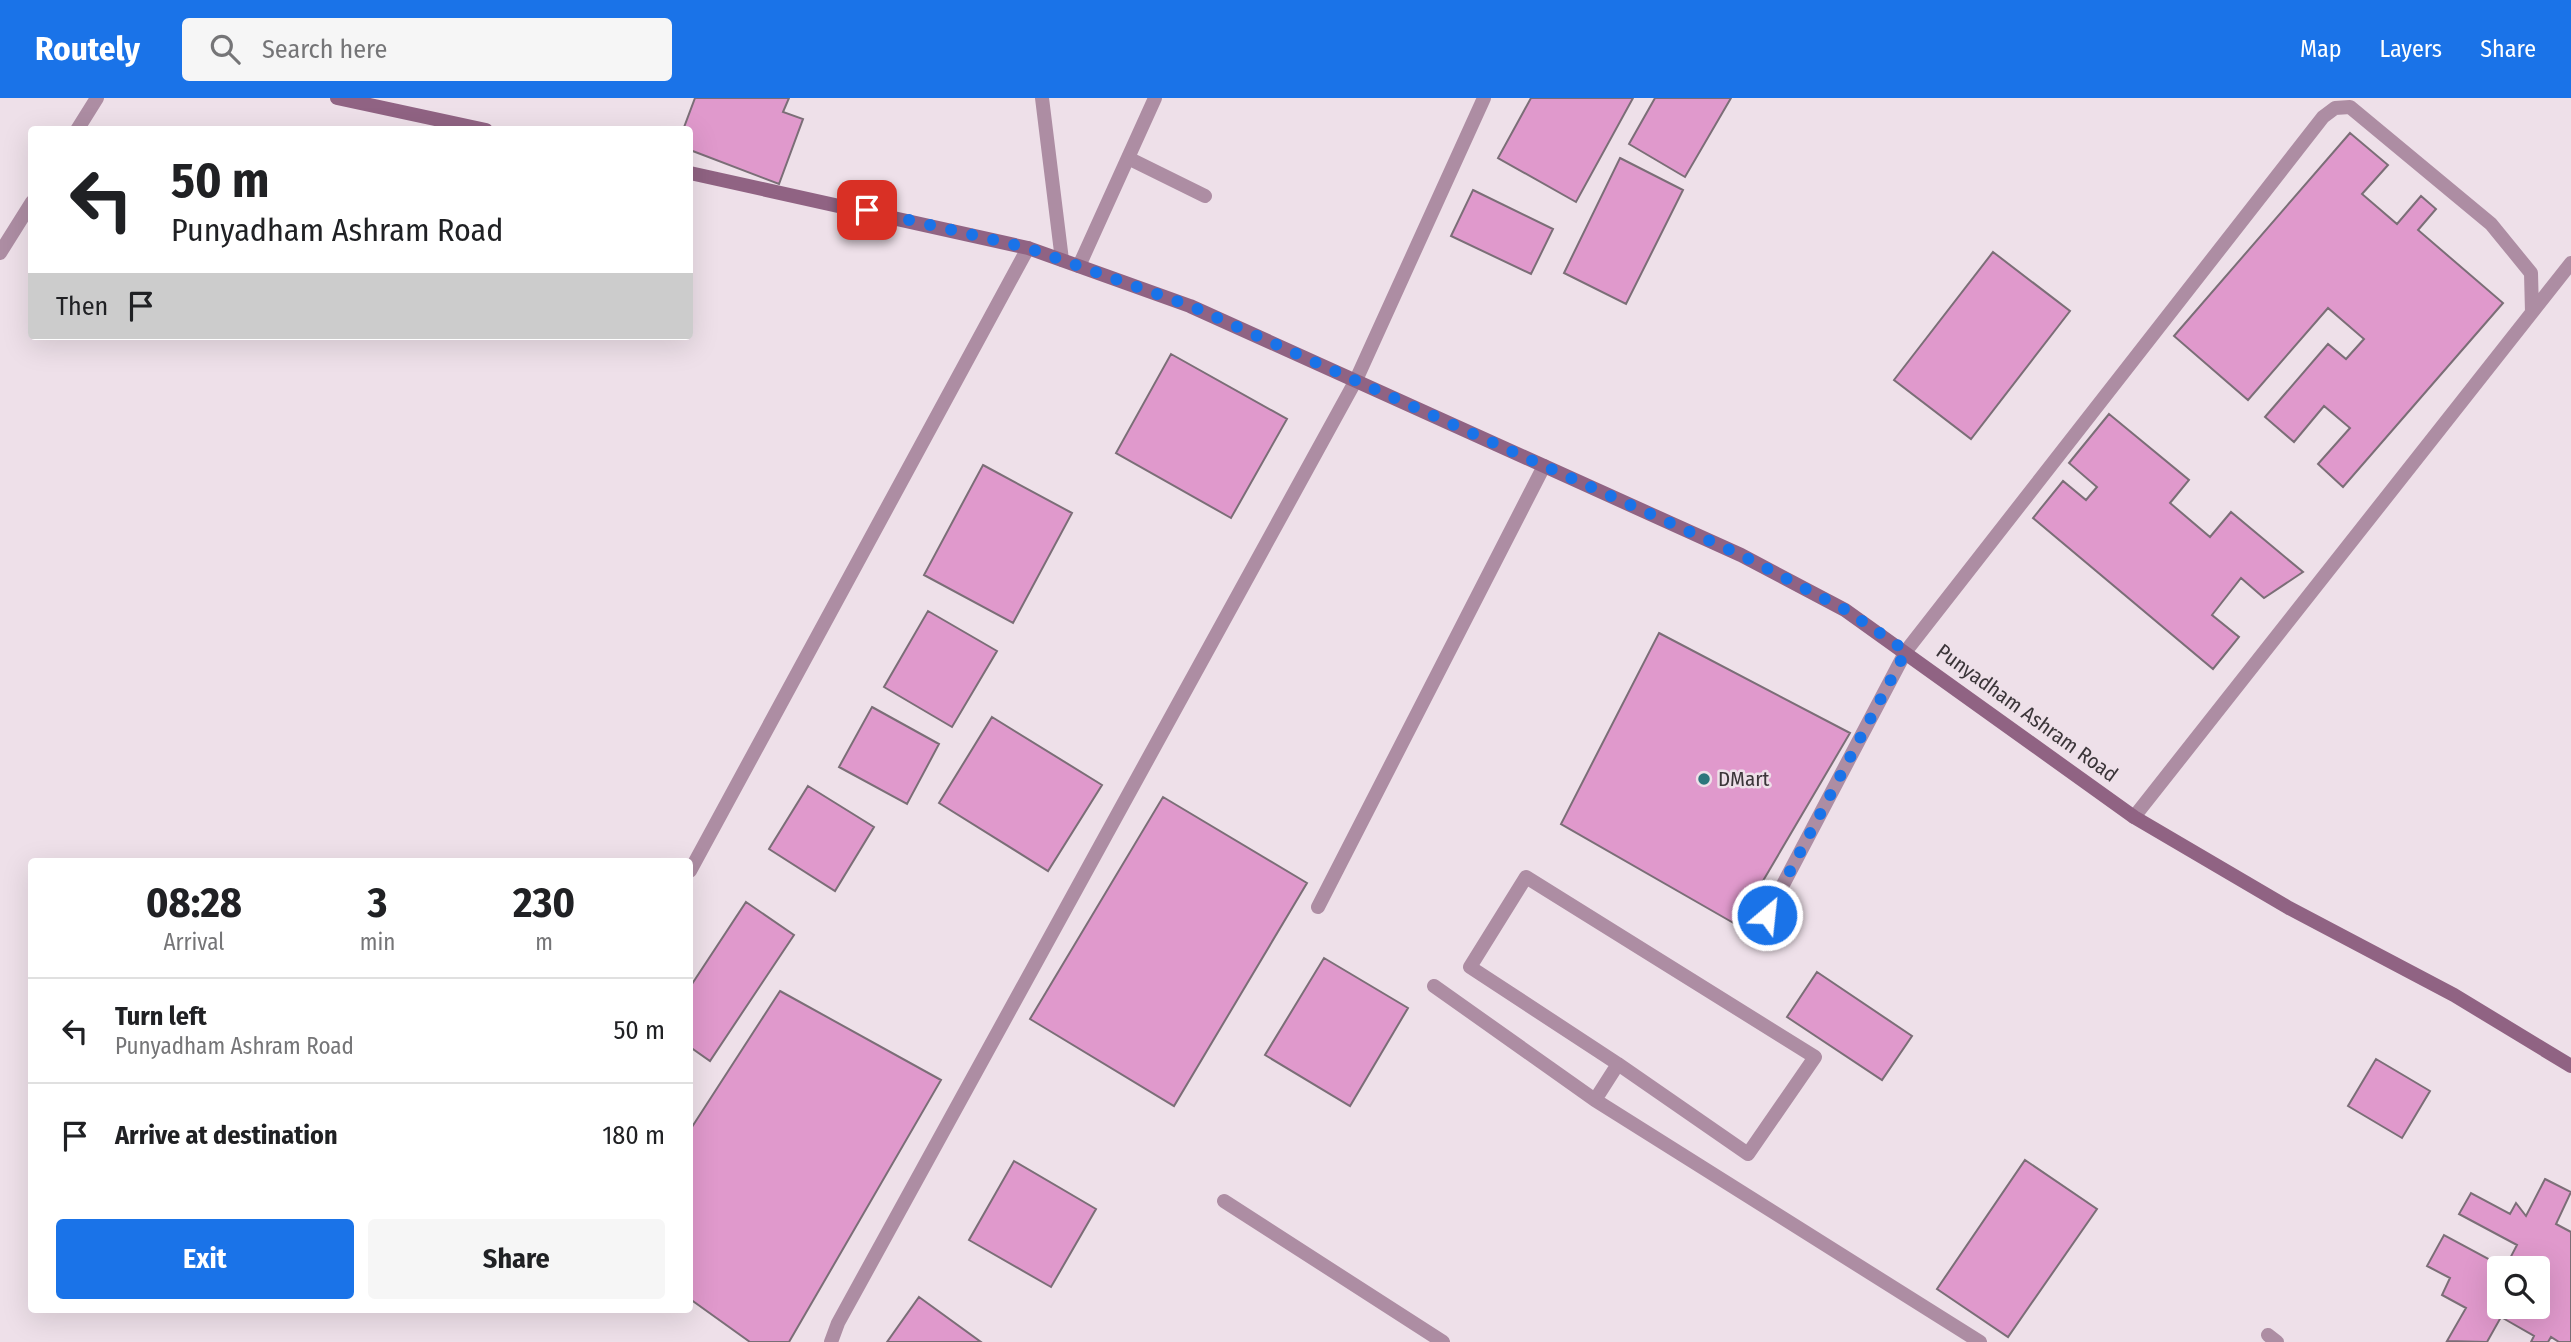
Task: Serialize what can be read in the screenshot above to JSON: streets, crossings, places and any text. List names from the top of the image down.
{
  "streets": {
    "street": ["Punyadham Ashram Road"]
  },
  "places": ["DMart"],
  "page": {
    "header": "Routely",
    "search": "Search here",
    "nav": ["Map", "Layers", "Share"],
    "turn": ["50 m", "Punyadham Ashram Road"],
    "then": "Then",
    "eta": [
      "08:28",
      "Arrival",
      "3",
      "min",
      "230",
      "m"
    ],
    "list": [
      {
        "name": "Turn left",
        "note": "Punyadham Ashram Road",
        "value": "50 m"
      },
      {
        "name": "Arrive at destination",
        "value": "180 m"
      }
    ],
    "buttons": ["Exit", "Share"]
  }
}
